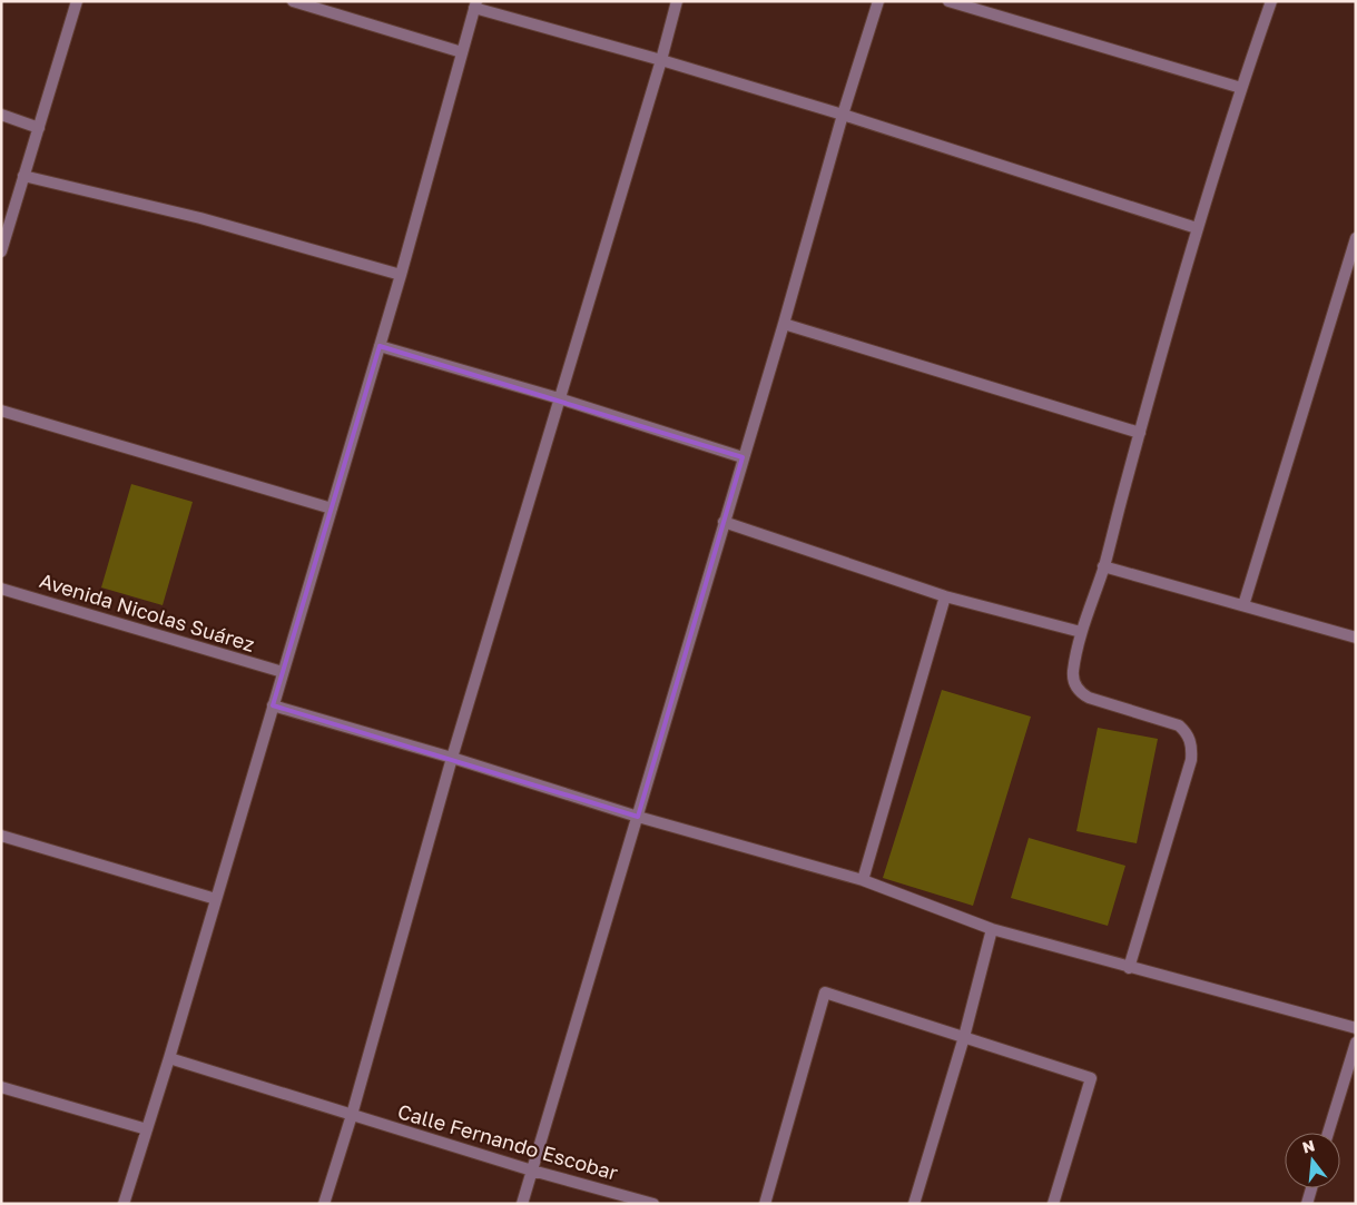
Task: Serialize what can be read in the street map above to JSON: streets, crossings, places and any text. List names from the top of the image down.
{
  "streets": {
    "street": ["Avenida Nicolas Suárez", "Calle Fernando Escobar"]
  },
  "north": "top"
}
